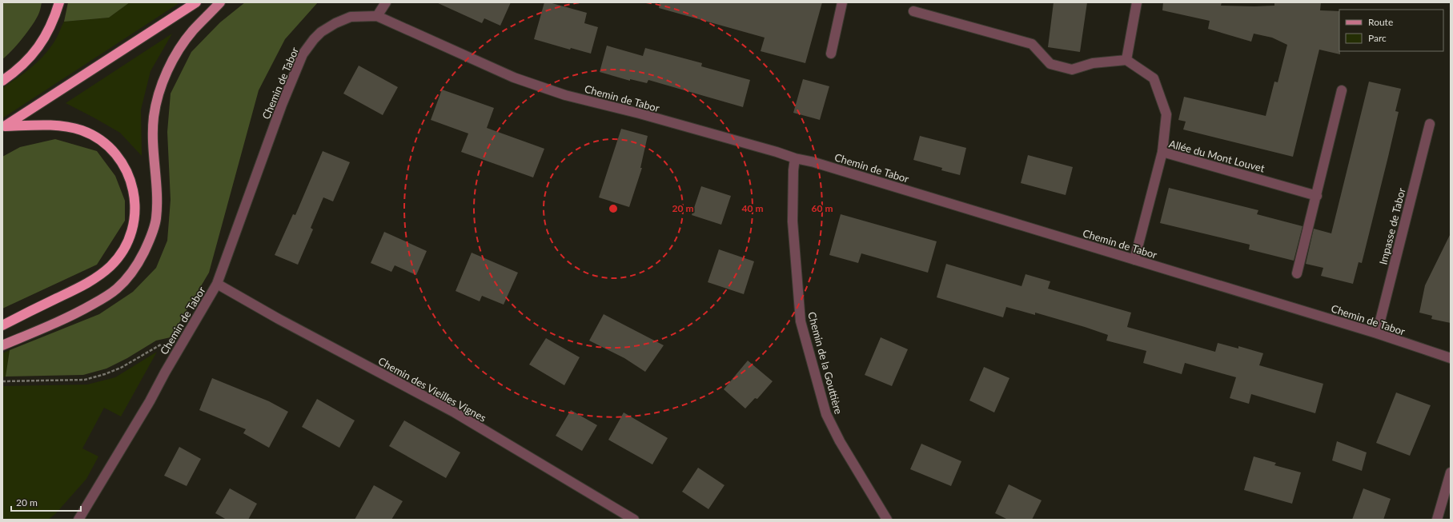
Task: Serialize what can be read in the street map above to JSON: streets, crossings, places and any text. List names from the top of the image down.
{
  "streets": {
    "street": [
      "Chemin de Tabor",
      "Allée du Mont Louvet",
      "Impasse de Tabor",
      "Chemin de la Gouttière",
      "Chemin des Vieilles Vignes"
    ]
  },
  "crossings": [
    ["Chemin de Tabor", "Allée du Mont Louvet"],
    ["Chemin de Tabor", "Impasse de Tabor"],
    ["Chemin de Tabor", "Chemin de la Gouttière"],
    ["Chemin de Tabor", "Chemin des Vieilles Vignes"]
  ],
  "legend": ["Route", "Parc"],
  "scale_bar": "20 m",
  "rings": ["20 m", "40 m", "60 m"]
}
